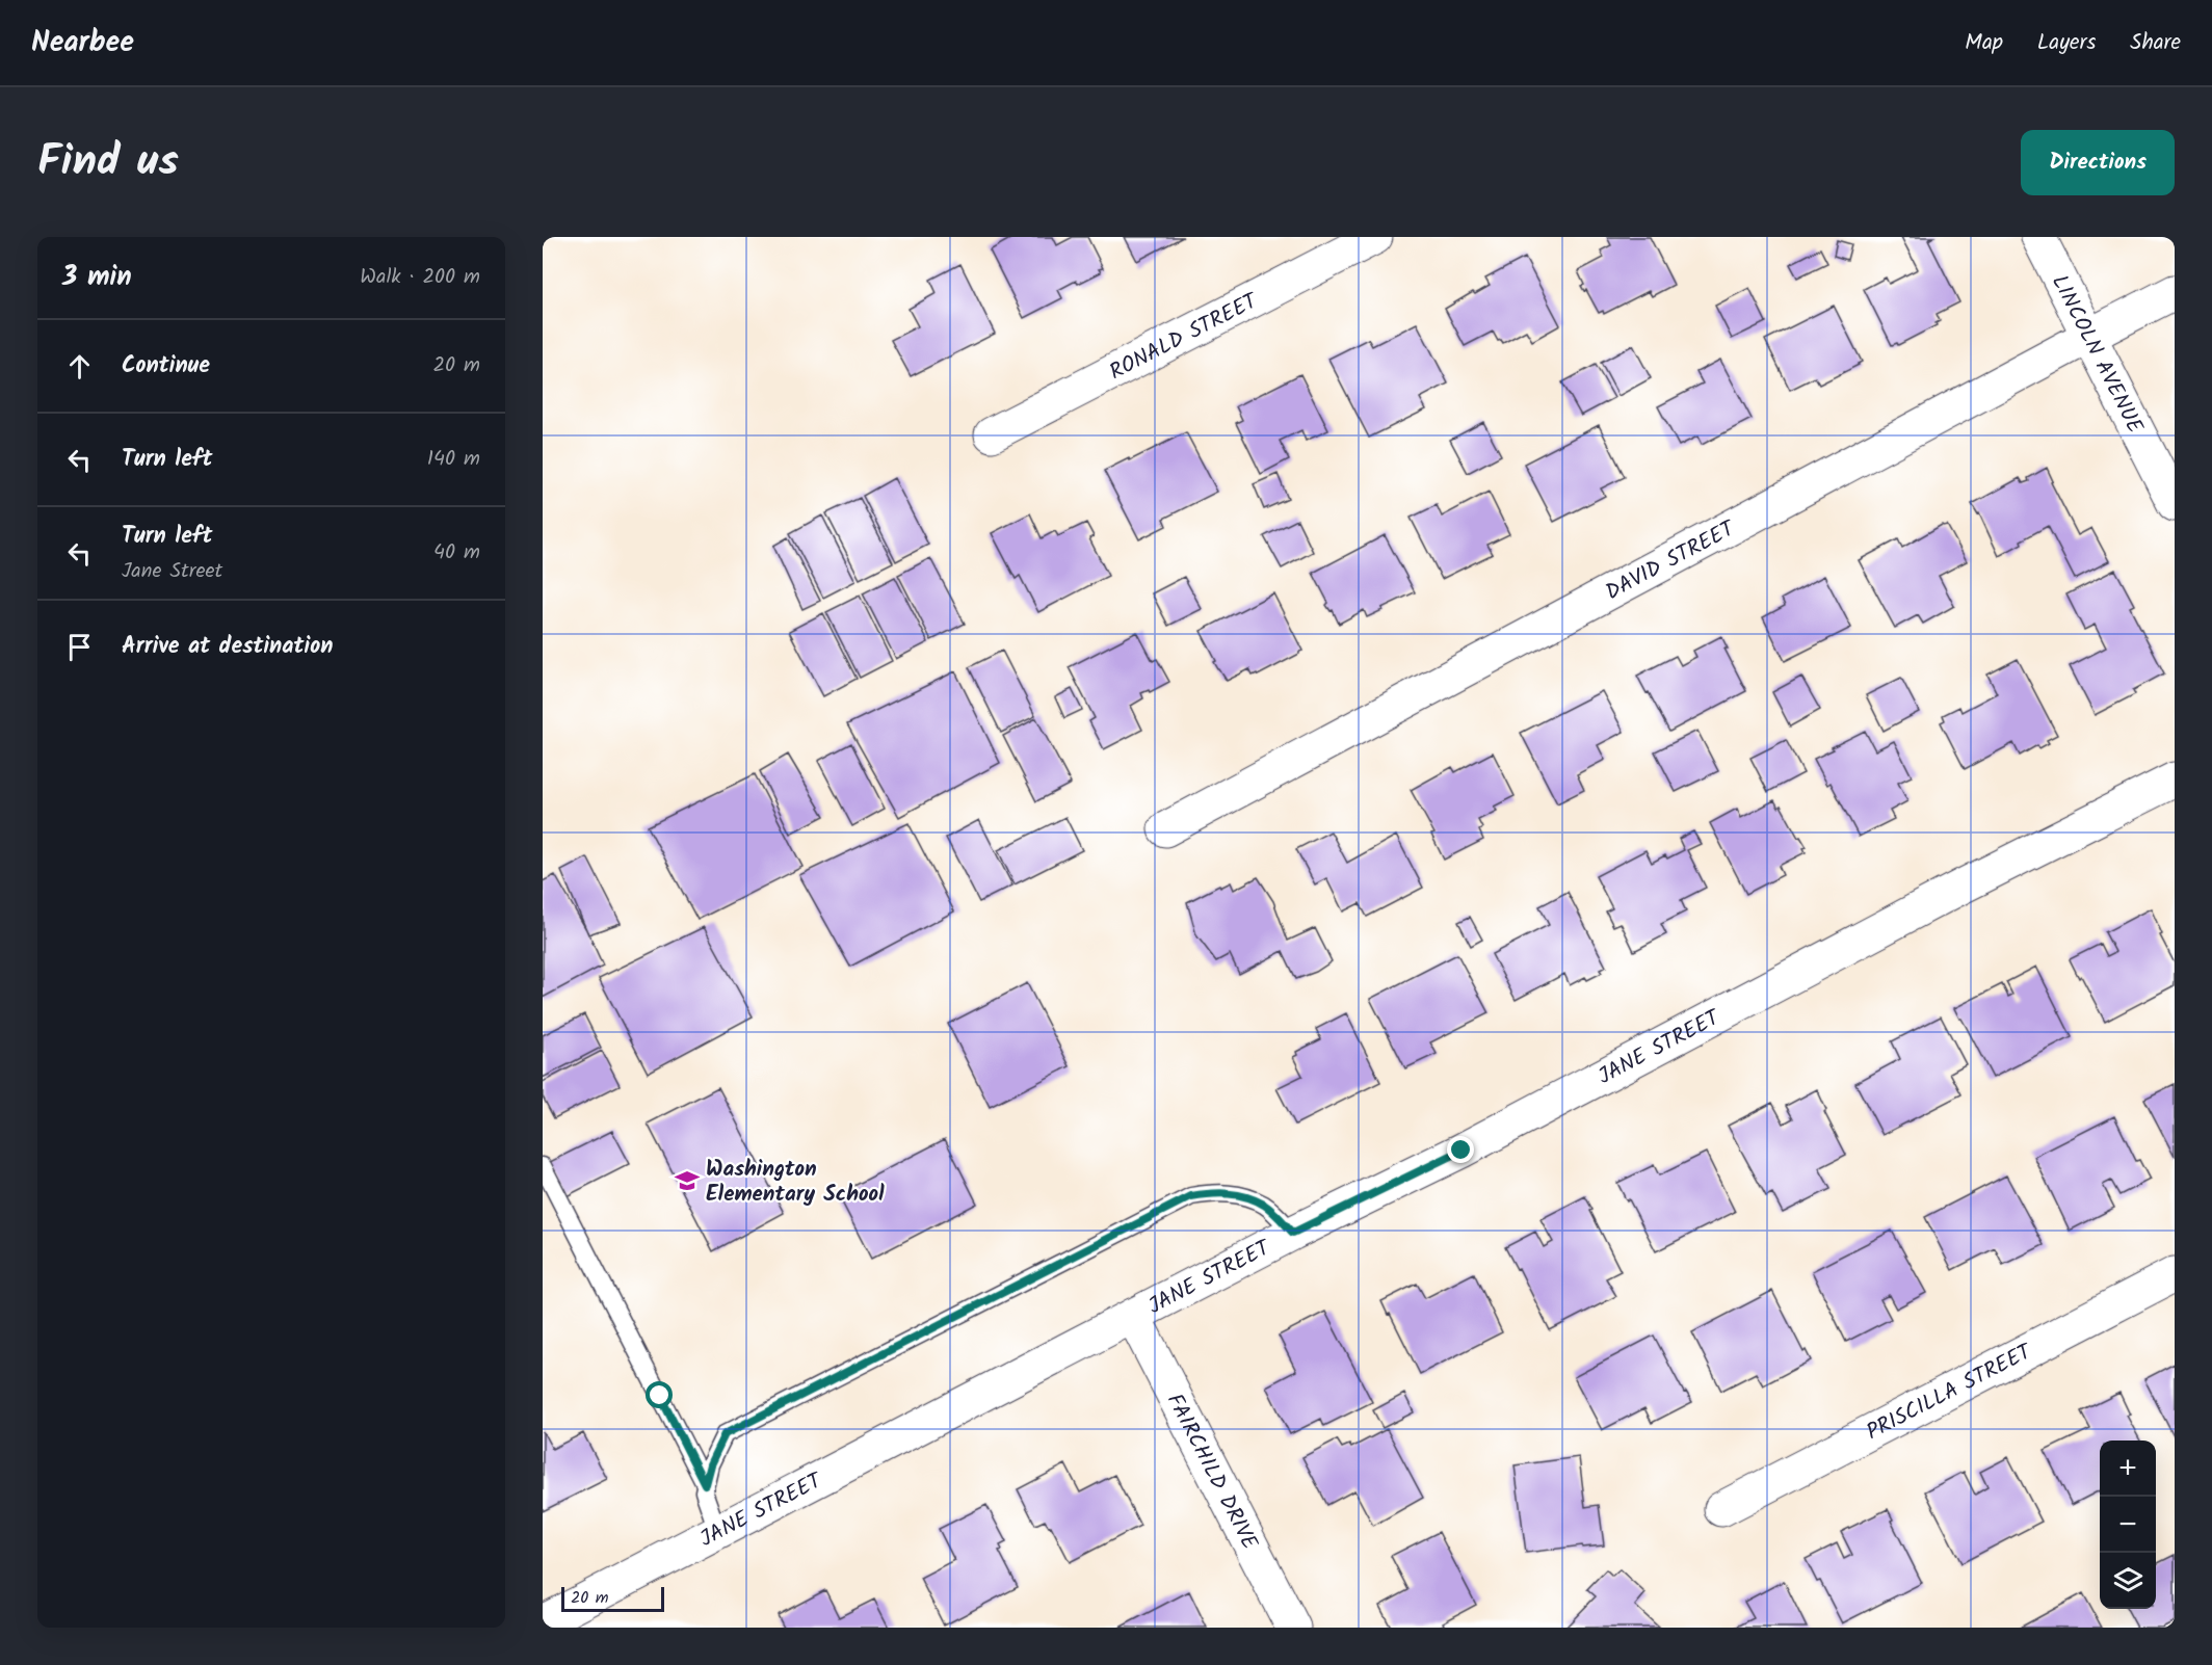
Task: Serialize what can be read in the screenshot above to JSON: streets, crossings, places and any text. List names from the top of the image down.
{
  "streets": {
    "street": [
      "RONALD STREET",
      "LINCOLN AVENUE",
      "DAVID STREET",
      "JANE STREET",
      "PRISCILLA STREET",
      "FAIRCHILD DRIVE"
    ]
  },
  "crossings": [
    ["LINCOLN AVENUE", "DAVID STREET"],
    ["JANE STREET", "FAIRCHILD DRIVE"]
  ],
  "places": {
    "school or university": ["Washington Elementary School"]
  },
  "scale_bar": "20 m",
  "page": {
    "header": "Nearbee",
    "nav": ["Map", "Layers", "Share"],
    "title": "Find us",
    "buttons": "Directions",
    "heading": ["3 min", "Walk · 200 m"],
    "list": [
      ["Continue", "20 m"],
      ["Turn left", "140 m"],
      ["Turn left", "Jane Street", "40 m"],
      "Arrive at destination"
    ],
    "map_buttons": ["+", "−"],
    "scale": "20 m"
  }
}
